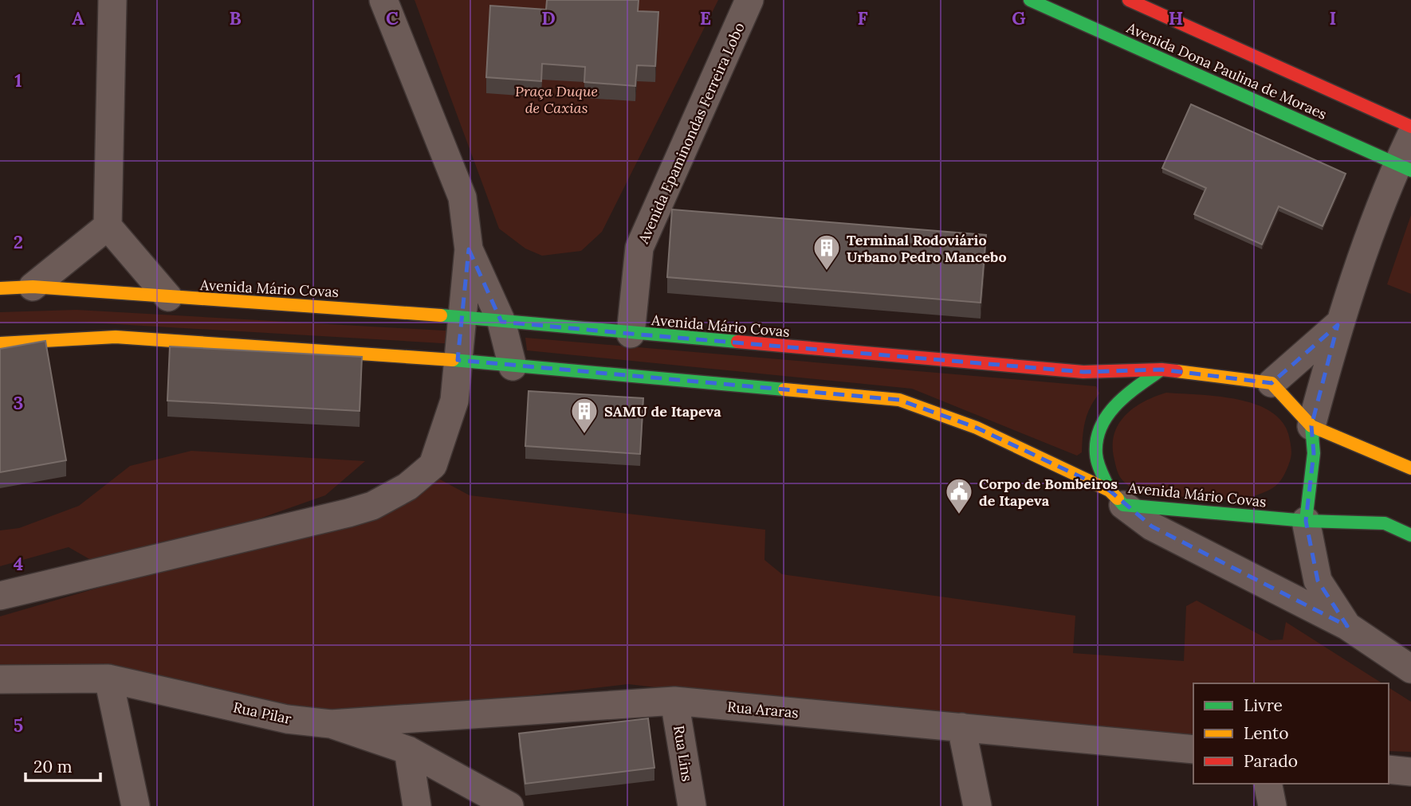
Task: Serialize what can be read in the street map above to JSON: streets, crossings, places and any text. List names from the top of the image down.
{
  "streets": {
    "main road": ["Avenida Dona Paulina de Moraes", "Avenida Mário Covas"],
    "street": [
      "Avenida Epaminondas Ferreira Lobo",
      "Rua Araras",
      "Rua Pilar",
      "Rua Lins"
    ]
  },
  "crossings": [
    ["Avenida Epaminondas Ferreira Lobo", "Avenida Mário Covas"],
    ["Rua Araras", "Rua Pilar"],
    ["Rua Araras", "Rua Lins"]
  ],
  "parks": ["Praça Duque de Caxias"],
  "places": {
    "building": ["Terminal Rodoviário Urbano Pedro Mancebo", "SAMU de Itapeva"],
    "public building": ["Corpo de Bombeiros de Itapeva"]
  },
  "legend": ["Livre", "Lento", "Parado"],
  "scale_bar": "20 m",
  "grid": {
    "columns": [
      "A",
      "B",
      "C",
      "D",
      "E",
      "F",
      "G",
      "H",
      "I"
    ],
    "rows": [
      "1",
      "2",
      "3",
      "4",
      "5"
    ]
  }
}
